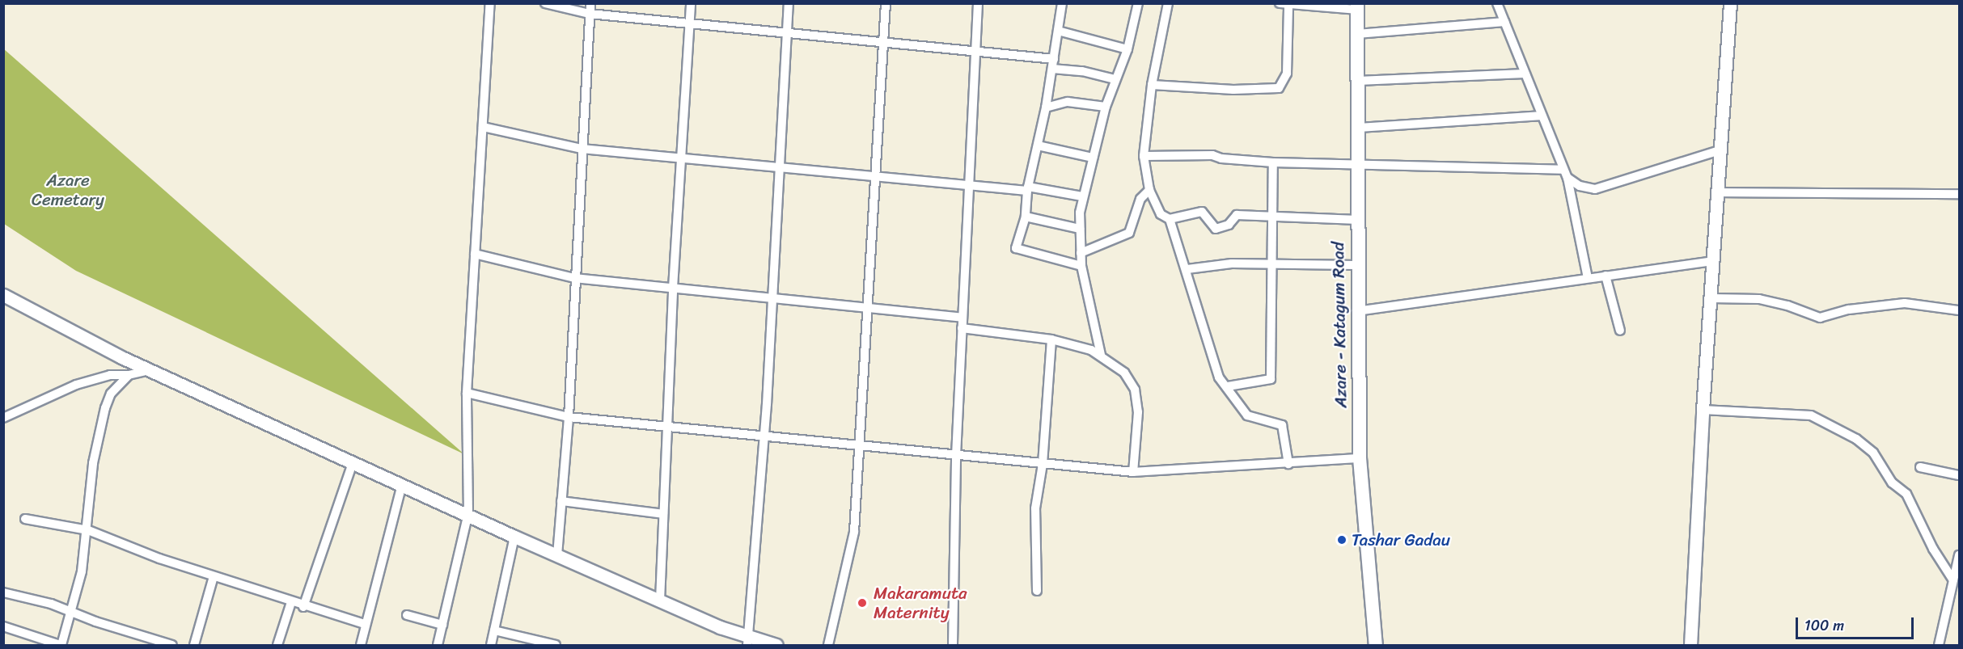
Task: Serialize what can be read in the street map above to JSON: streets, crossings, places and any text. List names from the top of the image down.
{
  "streets": {
    "main road": ["Azare - Katagum Road"]
  },
  "parks": ["Azare Cemetary"],
  "places": ["Tashar Gadau", "Makaramuta Maternity"],
  "scale_bar": "100 m"
}
